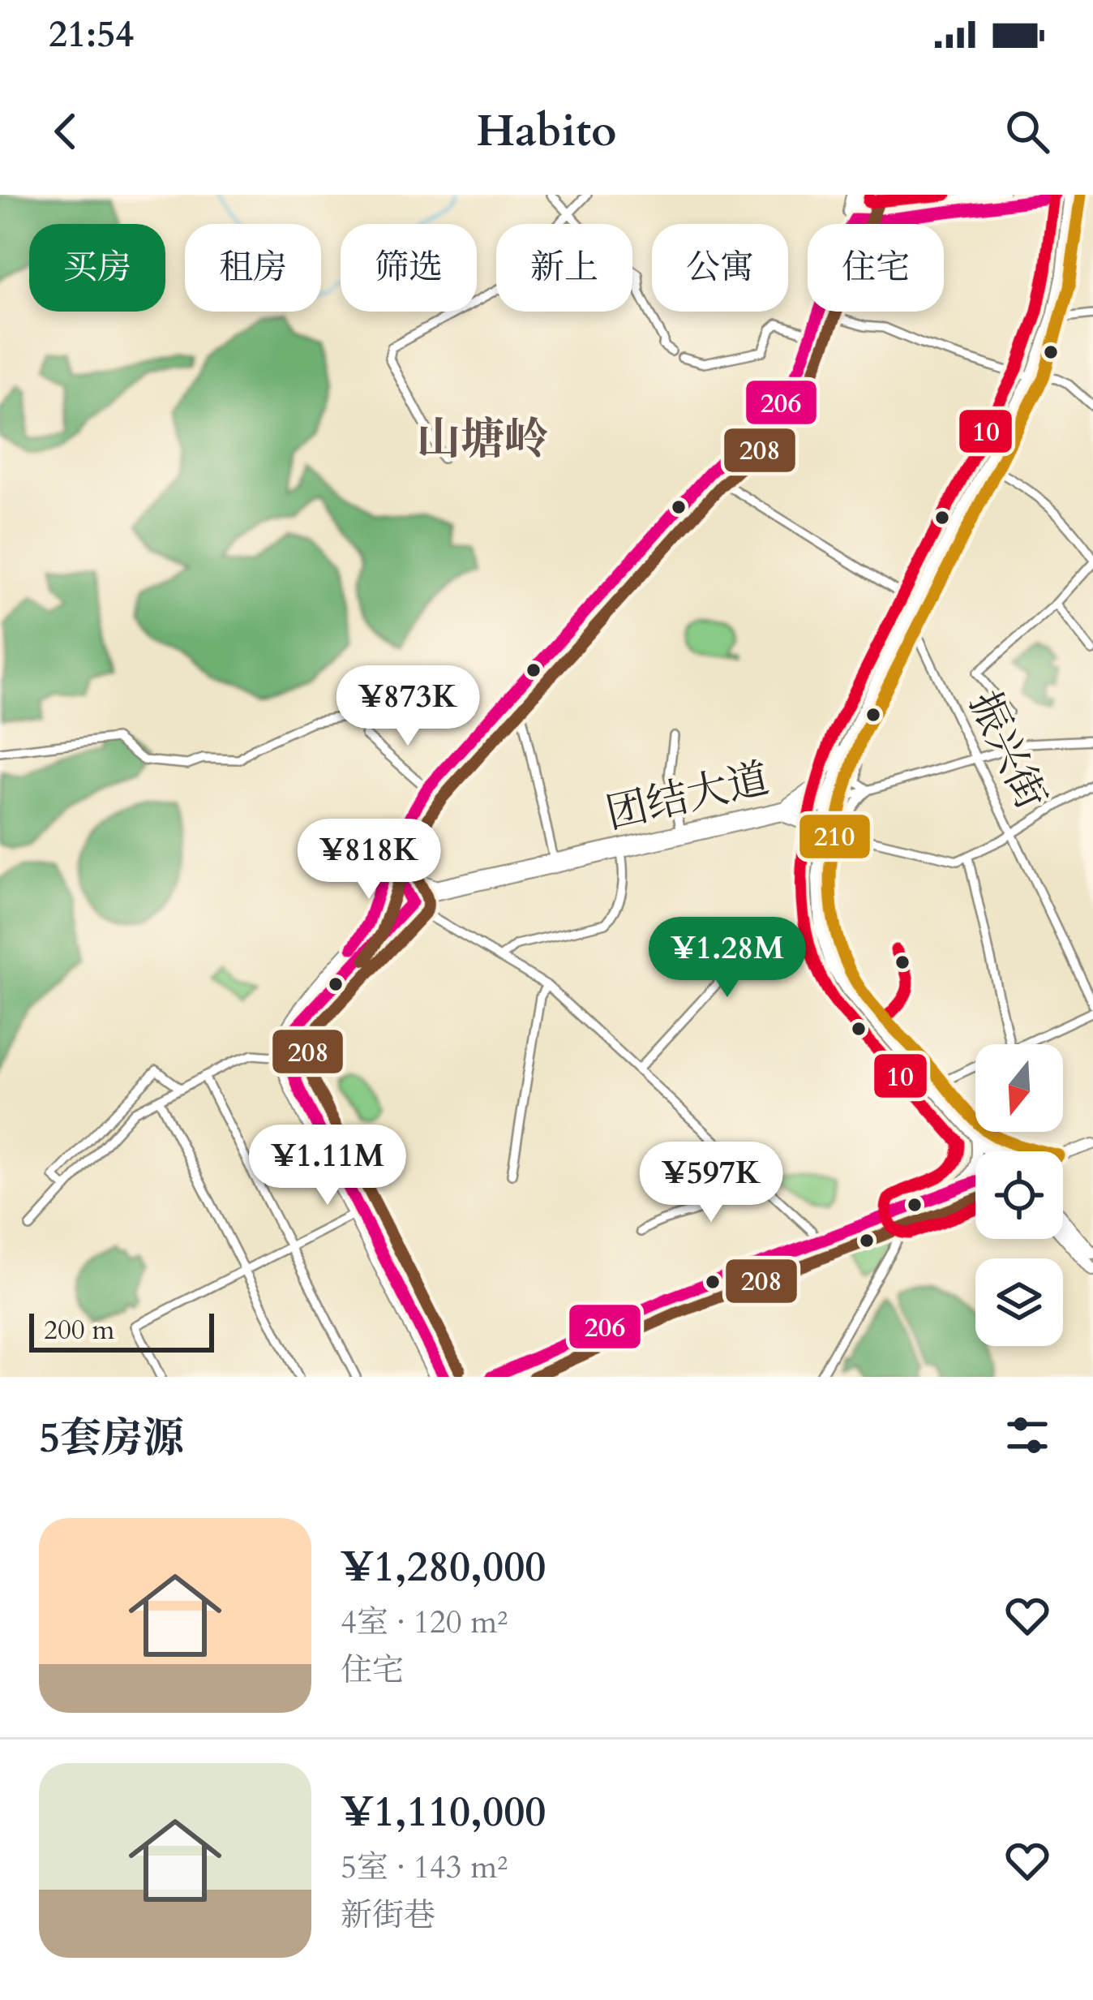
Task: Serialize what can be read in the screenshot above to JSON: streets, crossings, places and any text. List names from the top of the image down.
{
  "streets": {
    "main road": ["团结大道"],
    "street": ["振兴街"]
  },
  "districts": ["山塘岭"],
  "lines": [
    "transit line 206",
    "transit line 10",
    "transit line 210",
    "transit line 208"
  ],
  "scale_bar": "200 m",
  "north": "bottom",
  "page": {
    "status": "21:54",
    "header": "Habito",
    "chip": [
      "买房",
      "租房",
      "筛选",
      "新上",
      "公寓",
      "住宅"
    ],
    "price": [
      "¥873K",
      "¥818K",
      "¥1.28M",
      "¥1.11M",
      "¥597K"
    ],
    "scale": "200 m",
    "heading": "5套房源",
    "list": [
      {
        "name": "¥1,280,000",
        "note": "4室 · 120 m² · 住宅"
      },
      {
        "name": "¥1,110,000",
        "note": "5室 · 143 m² · 新街巷"
      }
    ]
  }
}
